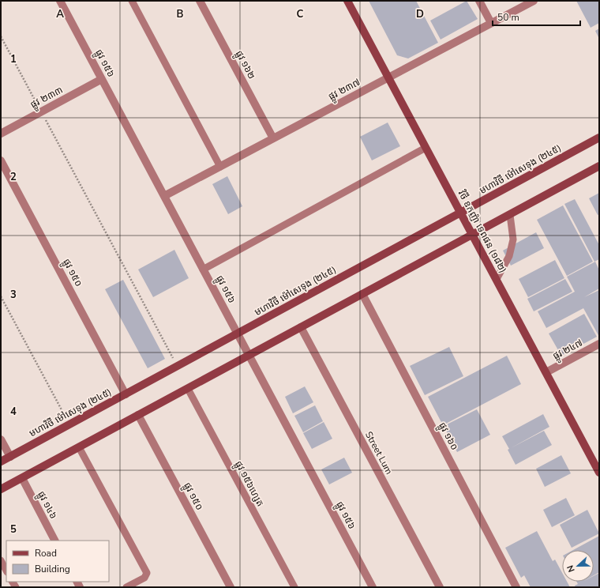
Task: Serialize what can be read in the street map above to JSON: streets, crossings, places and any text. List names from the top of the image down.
{
  "streets": {
    "main road": ["មហាវិថី ម៉ៅសេទុង (២៤៥)", "វិថី ឧកញ៉ា ទេពផន (១៨២)"],
    "street": [
      "ផ្លូវ ១៥៦",
      "ផ្លូវ ១៦២",
      "ផ្លូវ ២៣៧",
      "ផ្លូវ ២៣៣",
      "ផ្លូវ ១៥០",
      "ផ្លូវ ២៤៧",
      "ផ្លូវ ១៦០",
      "Street Lum",
      "ផ្លូវ ១៤៦"
    ],
    "lane": ["ផ្លូវ ១៥៦ហ្សេត"]
  },
  "crossings": [
    ["ផ្លូវ ១៥៦", "ផ្លូវ ២៣៧"],
    ["ផ្លូវ ១៥៦", "ផ្លូវ ២៣៣"],
    ["ផ្លូវ ១៥៦", "មហាវិថី ម៉ៅសេទុង (២៤៥)"],
    ["ផ្លូវ ១៦២", "ផ្លូវ ២៣៧"],
    ["ផ្លូវ ២៣៧", "វិថី ឧកញ៉ា ទេពផន (១៨២)"],
    ["មហាវិថី ម៉ៅសេទុង (២៤៥)", "វិថី ឧកញ៉ា ទេពផន (១៨២)"],
    ["មហាវិថី ម៉ៅសេទុង (២៤៥)", "ផ្លូវ ១៥០"],
    ["វិថី ឧកញ៉ា ទេពផន (១៨២)", "ផ្លូវ ២៤៧"]
  ],
  "legend": ["Road", "Building"],
  "scale_bar": "50 m",
  "north": "left",
  "grid": {
    "columns": [
      "A",
      "B",
      "C",
      "D"
    ],
    "rows": [
      "1",
      "2",
      "3",
      "4",
      "5"
    ]
  }
}
